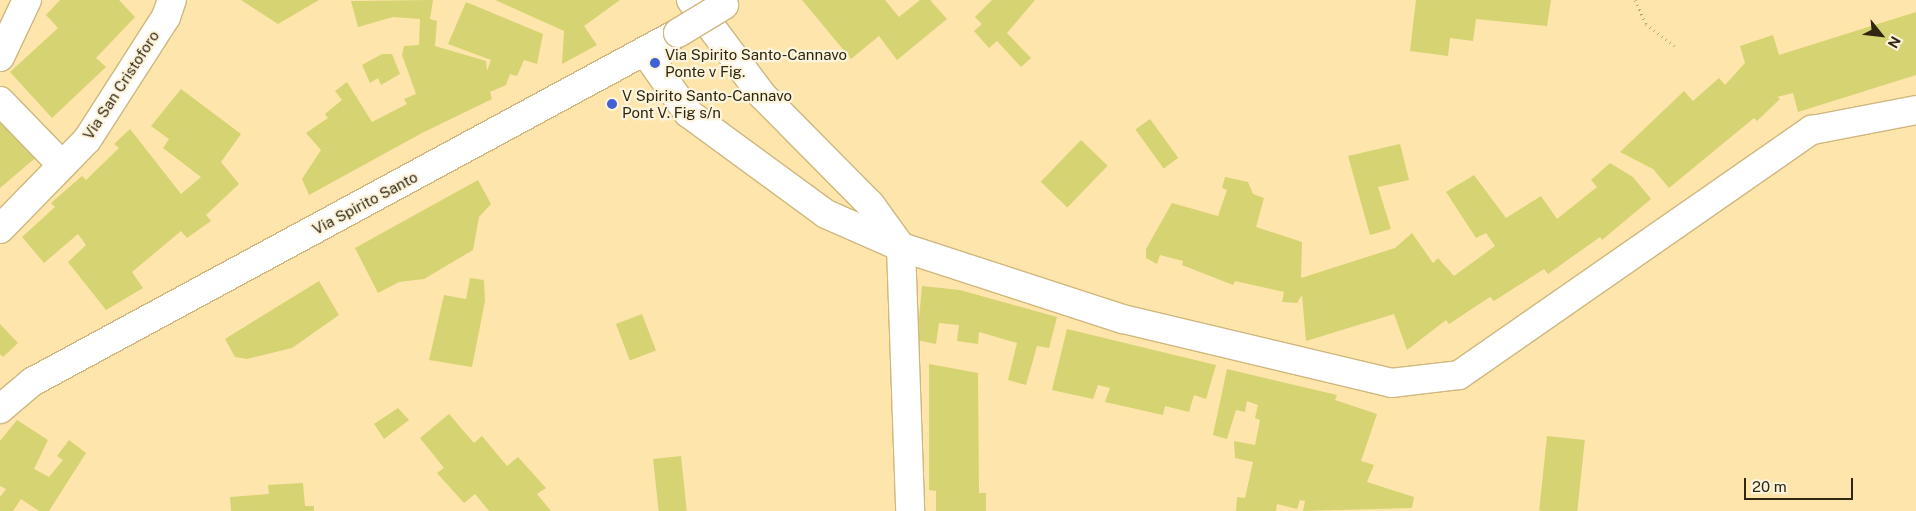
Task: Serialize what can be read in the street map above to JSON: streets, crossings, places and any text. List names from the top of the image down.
{
  "streets": {
    "street": ["Via San Cristoforo", "Via Spirito Santo"]
  },
  "places": ["Via Spirito Santo-Cannavo Ponte v Fig.", "V Spirito Santo-Cannavo Pont V. Fig s/n"],
  "scale_bar": "20 m",
  "north": "bottom right"
}
